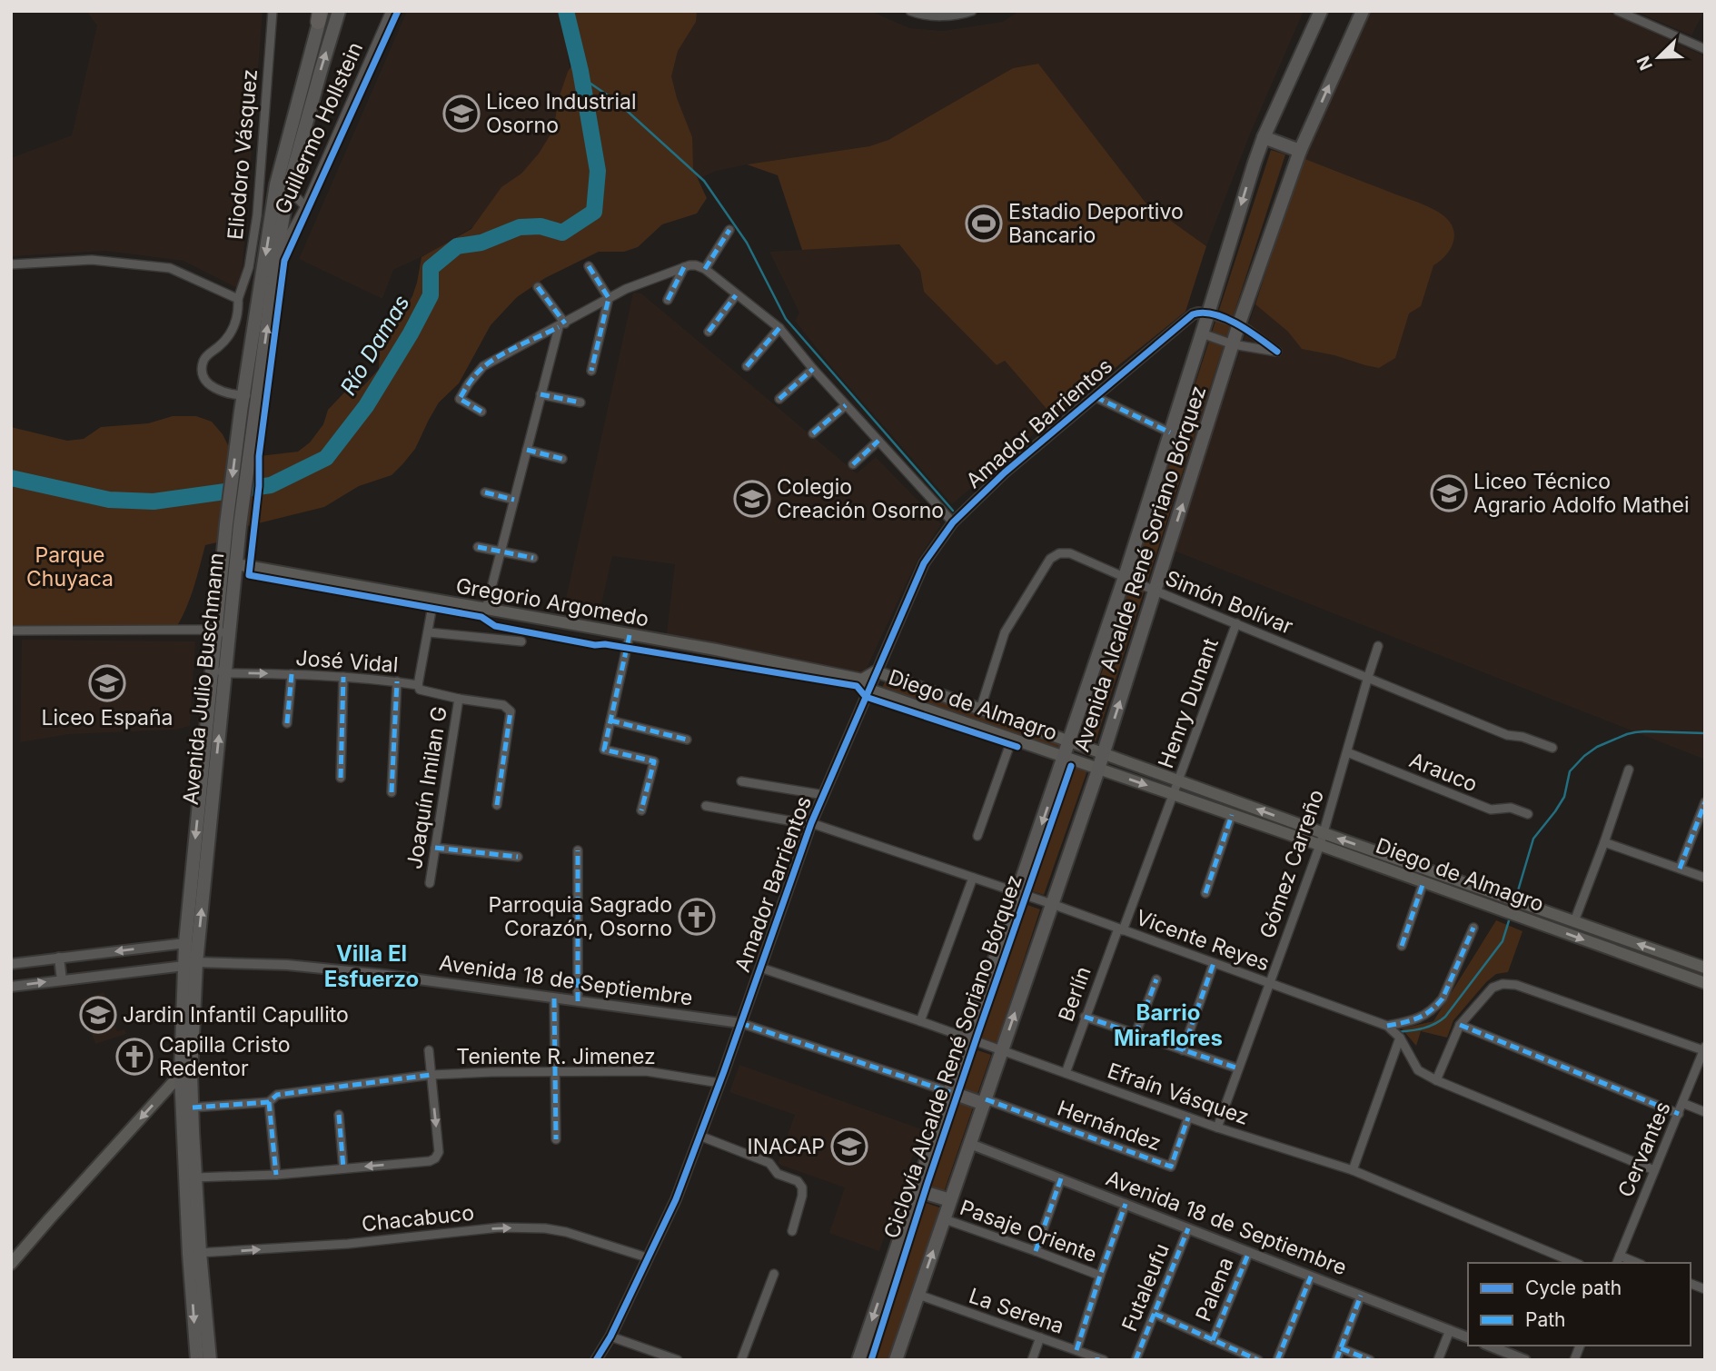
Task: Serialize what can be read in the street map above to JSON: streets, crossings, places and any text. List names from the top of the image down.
{
  "streets": {
    "main road": [
      "Avenida Alcalde René Soriano Bórquez",
      "Gregorio Argomedo",
      "Avenida Julio Buschmann",
      "Diego de Almagro"
    ],
    "street": [
      "Guillermo Hollstein",
      "Eliodoro Vásquez",
      "Amador Barrientos",
      "Simón Bolívar",
      "José Vidal",
      "Henry Dunant",
      "Arauco",
      "Joaquín Imilan G",
      "Gómez Carreño",
      "Vicente Reyes",
      "Avenida 18 de Septiembre",
      "Berlín",
      "Teniente R. Jimenez",
      "Efraín Vásquez",
      "Hernández",
      "Cervantes",
      "Chacabuco",
      "Pasaje Oriente",
      "Futaleufu",
      "Palena",
      "La Serena"
    ],
    "cycle path": ["Ciclovía Alcalde René Soriano Bórquez"]
  },
  "crossings": [
    ["Guillermo Hollstein", "Avenida Julio Buschmann"],
    ["Eliodoro Vásquez", "Avenida Julio Buschmann"],
    ["Amador Barrientos", "Avenida Alcalde René Soriano Bórquez"],
    ["Amador Barrientos", "Diego de Almagro"],
    ["Amador Barrientos", "Vicente Reyes"],
    ["Amador Barrientos", "Avenida 18 de Septiembre"],
    ["Amador Barrientos", "Teniente R. Jimenez"],
    ["Amador Barrientos", "Efraín Vásquez"],
    ["Amador Barrientos", "Chacabuco"],
    ["Avenida Alcalde René Soriano Bórquez", "Simón Bolívar"],
    ["Avenida Alcalde René Soriano Bórquez", "Diego de Almagro"],
    ["Avenida Alcalde René Soriano Bórquez", "Vicente Reyes"],
    ["Avenida Alcalde René Soriano Bórquez", "Avenida 18 de Septiembre"],
    ["Avenida Alcalde René Soriano Bórquez", "Efraín Vásquez"],
    ["Avenida Alcalde René Soriano Bórquez", "Hernández"],
    ["Avenida Alcalde René Soriano Bórquez", "Pasaje Oriente"],
    ["Avenida Alcalde René Soriano Bórquez", "La Serena"],
    ["Gregorio Argomedo", "Avenida Julio Buschmann"],
    ["Gregorio Argomedo", "Diego de Almagro"],
    ["Simón Bolívar", "Henry Dunant"],
    ["Simón Bolívar", "Diego de Almagro"],
    ["Simón Bolívar", "Gómez Carreño"],
    ["José Vidal", "Avenida Julio Buschmann"],
    ["José Vidal", "Joaquín Imilan G"],
    ["Avenida Julio Buschmann", "Avenida 18 de Septiembre"],
    ["Avenida Julio Buschmann", "Teniente R. Jimenez"],
    ["Avenida Julio Buschmann", "Chacabuco"],
    ["Henry Dunant", "Diego de Almagro"],
    ["Henry Dunant", "Berlín"],
    ["Diego de Almagro", "Gómez Carreño"],
    ["Diego de Almagro", "Berlín"],
    ["Arauco", "Gómez Carreño"],
    ["Gómez Carreño", "Vicente Reyes"],
    ["Gómez Carreño", "Efraín Vásquez"],
    ["Vicente Reyes", "Berlín"],
    ["Avenida 18 de Septiembre", "Futaleufu"],
    ["Avenida 18 de Septiembre", "Palena"],
    ["Berlín", "Efraín Vásquez"],
    ["Efraín Vásquez", "Hernández"]
  ],
  "one_way": ["Chacabuco"],
  "districts": ["Villa El Esfuerzo", "Barrio Miraflores"],
  "water": ["Río Damas"],
  "parks": ["Parque Chuyaca"],
  "places": {
    "school or university": [
      "Liceo Industrial Osorno",
      "Liceo Técnico Agrario Adolfo Mathei",
      "Colegio Creación Osorno",
      "Liceo España",
      "Jardin Infantil Capullito",
      "INACAP"
    ],
    "sports": ["Estadio Deportivo Bancario"],
    "church": ["Parroquia Sagrado Corazón, Osorno", "Capilla Cristo Redentor"]
  },
  "legend": ["Cycle path", "Path"],
  "north": "bottom left"
}
